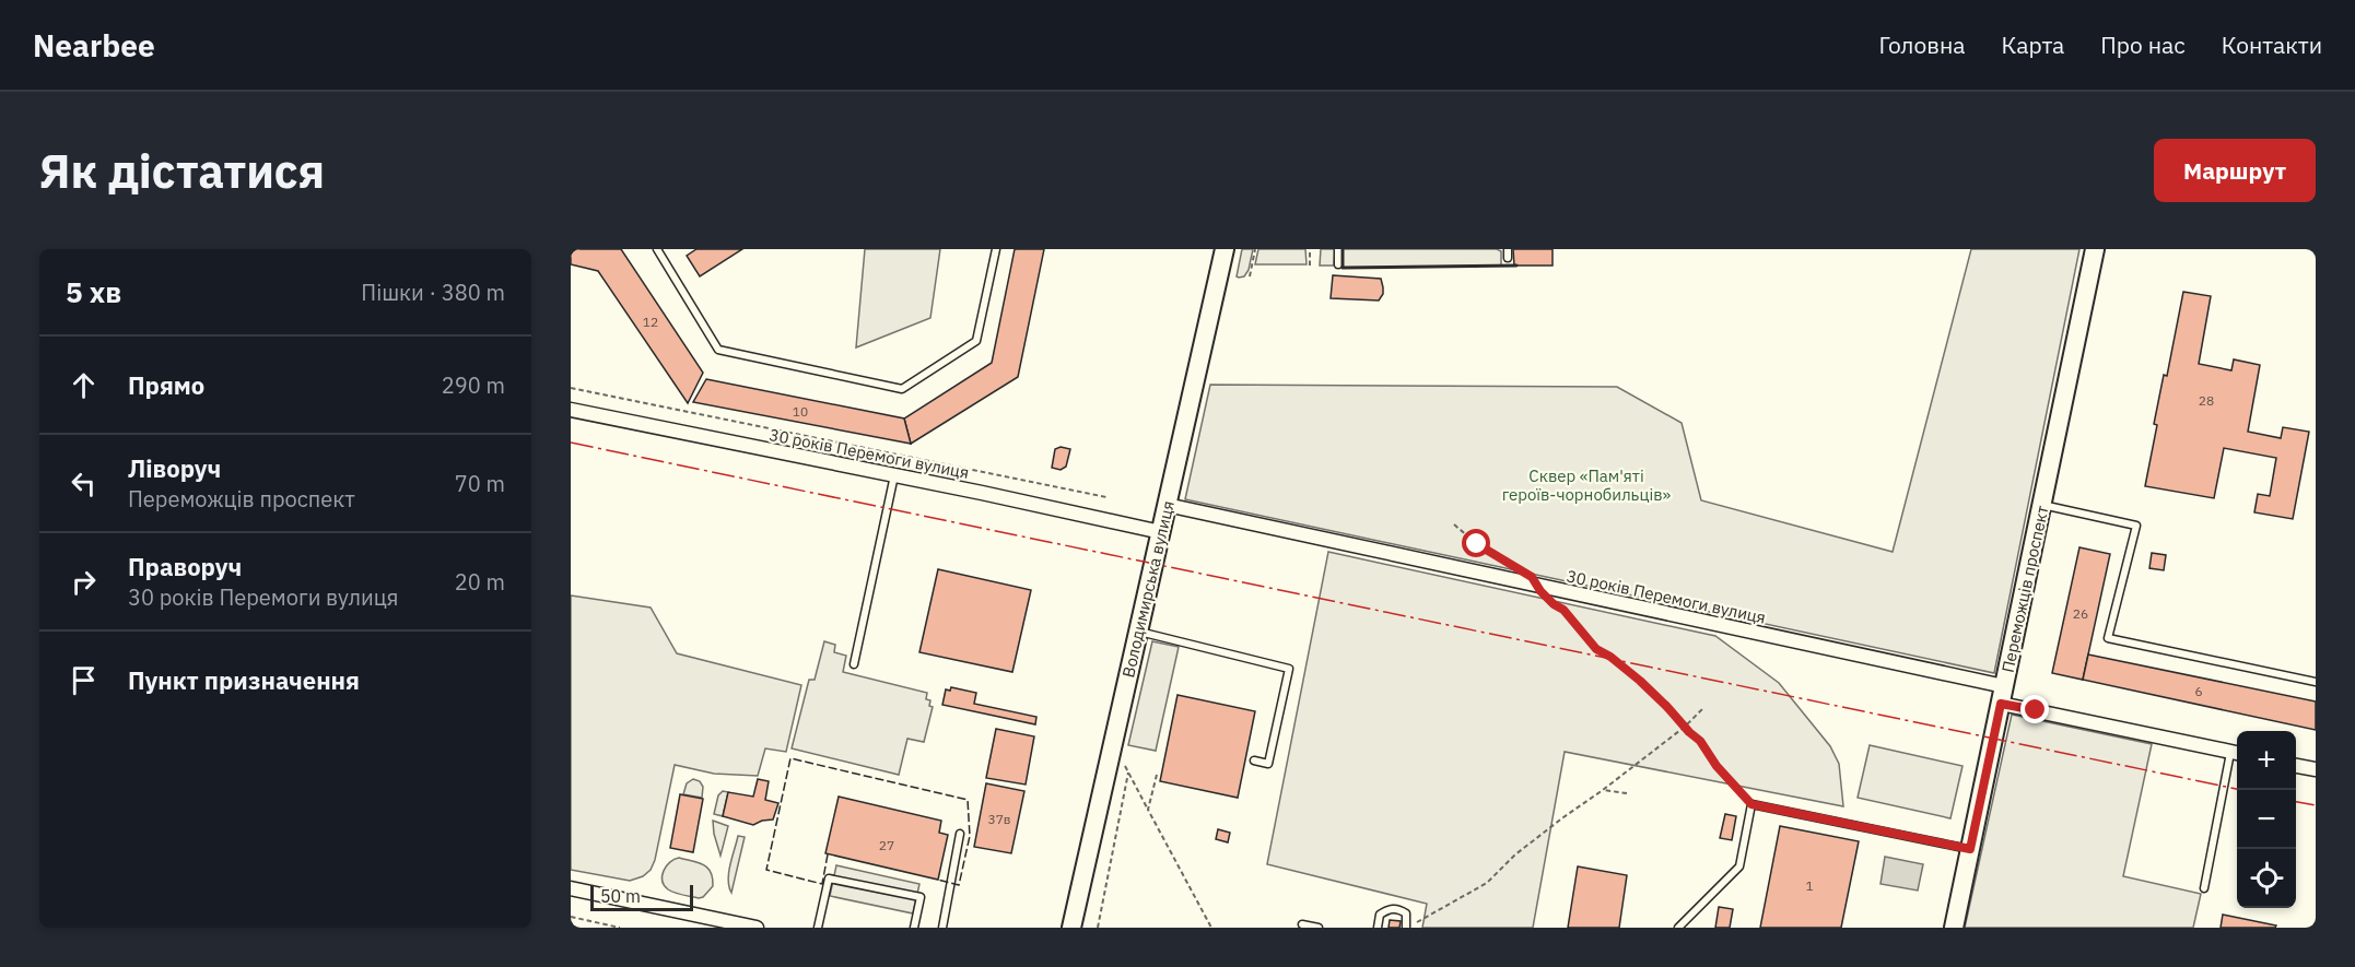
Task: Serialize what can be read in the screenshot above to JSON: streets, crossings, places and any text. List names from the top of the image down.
{
  "streets": {
    "street": ["30 років Перемоги вулиця", "Володимирська вулиця", "Переможців проспект"]
  },
  "crossings": [
    ["30 років Перемоги вулиця", "Володимирська вулиця"],
    ["30 років Перемоги вулиця", "Переможців проспект"]
  ],
  "parks": ["Сквер «Пам'яті героїв-чорнобильців»"],
  "house_numbers": [
    "12",
    "28",
    "10",
    "26",
    "6",
    "37в",
    "27",
    "1"
  ],
  "scale_bar": "50 m",
  "page": {
    "header": "Nearbee",
    "nav": [
      "Головна",
      "Карта",
      "Про нас",
      "Контакти"
    ],
    "buttons": "Маршрут",
    "title": "Як дістатися",
    "heading": ["5 хв", "Пішки · 380 m"],
    "list": [
      ["Прямо", "290 m"],
      ["Ліворуч", "Переможців проспект", "70 m"],
      ["Праворуч", "30 років Перемоги вулиця", "20 m"],
      "Пункт призначення"
    ],
    "map_buttons": ["+", "−"],
    "scale": "50 m"
  }
}
